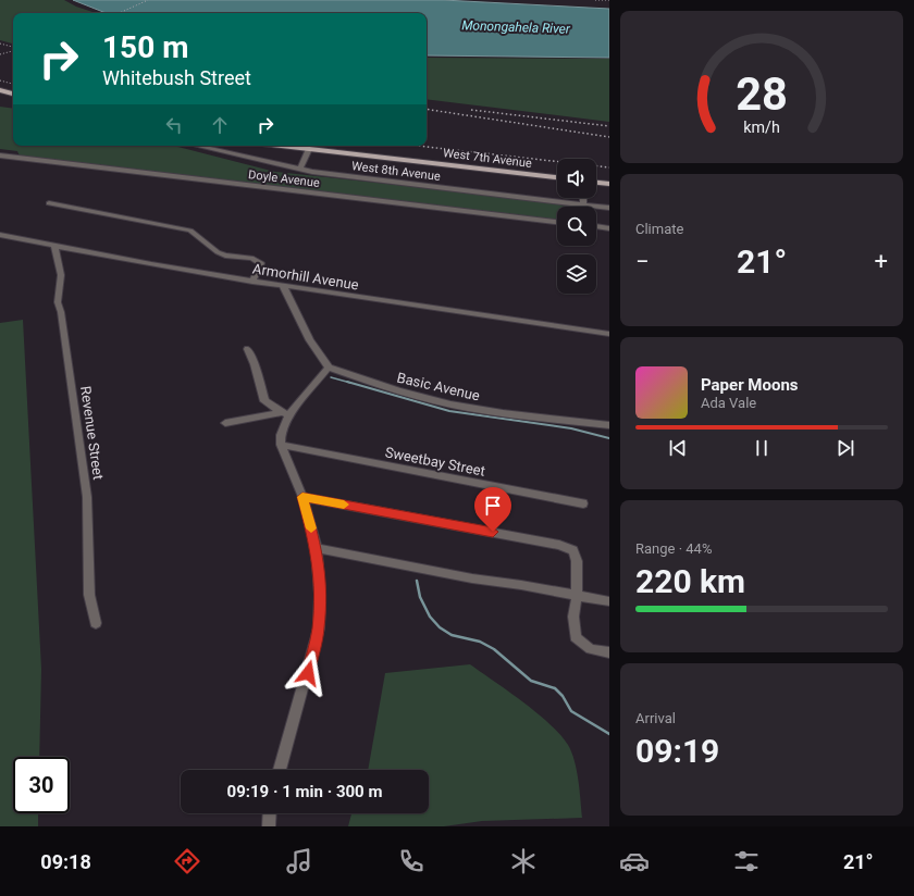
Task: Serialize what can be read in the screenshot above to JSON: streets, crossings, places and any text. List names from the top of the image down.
{
  "streets": {
    "main road": ["West 7th Avenue"],
    "street": [
      "West 8th Avenue",
      "Doyle Avenue",
      "Armorhill Avenue",
      "Basic Avenue",
      "Revenue Street",
      "Sweetbay Street"
    ]
  },
  "crossings": [
    ["Armorhill Avenue", "Revenue Street"]
  ],
  "water": ["Monongahela River"],
  "page": {
    "turn": ["150 m", "Whitebush Street"],
    "tile": [
      "Climate",
      ["Range · 44%", "220 km"],
      ["Arrival", "09:19"]
    ],
    "heat": ["−", "21°", "+"],
    "song": ["Paper Moons", "Ada Vale"],
    "limit": "30",
    "trip": "09:19 · 1 min · 300 m",
    "tabs": ["09:18", "21°"],
    "gauge": ["28", "km/h"]
  }
}
